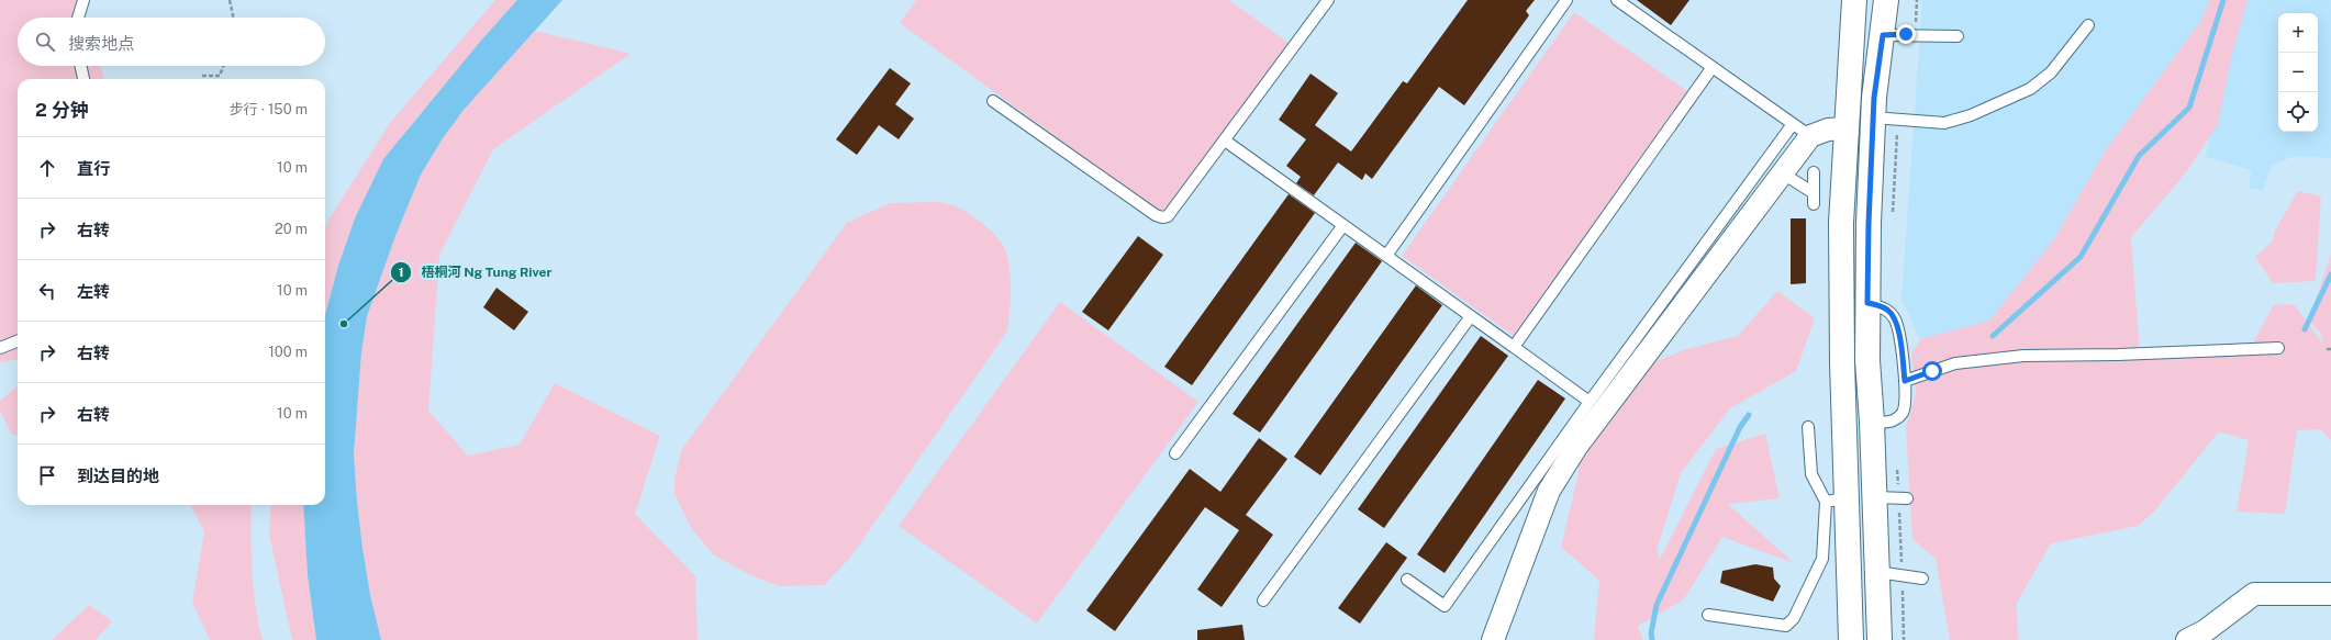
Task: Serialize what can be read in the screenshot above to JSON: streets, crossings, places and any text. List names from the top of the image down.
{
  "places": ["梧桐河 Ng Tung River"],
  "page": {
    "map_buttons": ["+", "−"],
    "search": "搜索地点",
    "heading": ["2 分钟", "步行 · 150 m"],
    "list": [
      ["直行", "10 m"],
      ["右转", "20 m"],
      ["左转", "10 m"],
      ["右转", "100 m"],
      ["右转", "10 m"],
      "到达目的地"
    ]
  }
}
